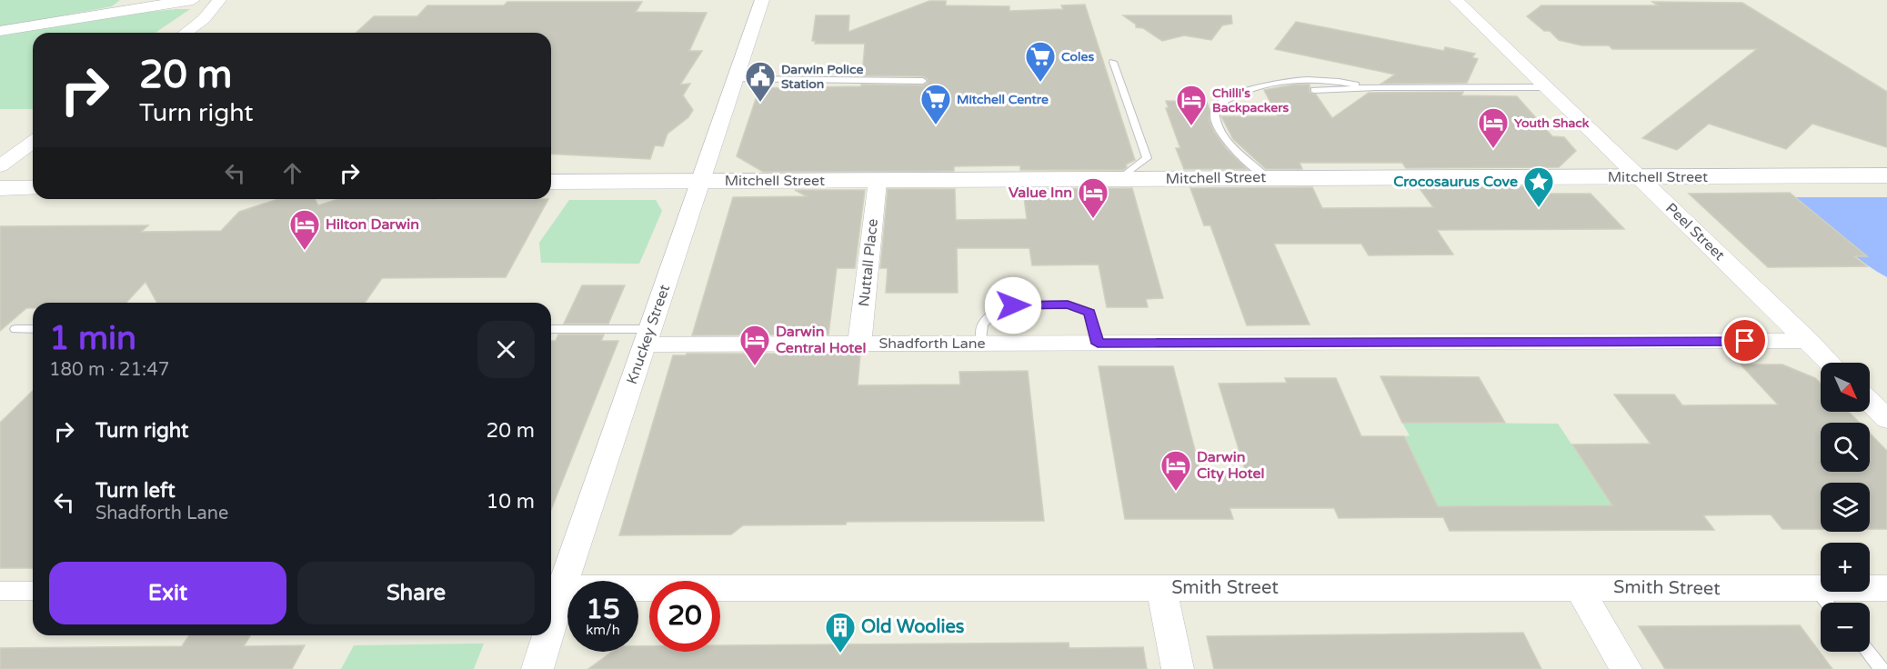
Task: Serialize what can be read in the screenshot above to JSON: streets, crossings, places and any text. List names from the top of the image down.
{
  "streets": {
    "street": [
      "Mitchell Street",
      "Peel Street",
      "Nuttall Place",
      "Knuckey Street",
      "Shadforth Lane",
      "Smith Street"
    ]
  },
  "crossings": [
    ["Mitchell Street", "Peel Street"],
    ["Mitchell Street", "Nuttall Place"],
    ["Mitchell Street", "Knuckey Street"],
    ["Peel Street", "Shadforth Lane"],
    ["Nuttall Place", "Shadforth Lane"],
    ["Knuckey Street", "Shadforth Lane"],
    ["Knuckey Street", "Smith Street"]
  ],
  "places": {
    "supermarket": ["Coles", "Mitchell Centre"],
    "public building": ["Darwin Police Station"],
    "hotel": [
      "Chilli's Backpackers",
      "Youth Shack",
      "Value Inn",
      "Hilton Darwin",
      "Darwin Central Hotel",
      "Darwin City Hotel"
    ],
    "place": ["Crocosaurus Cove"],
    "building": ["Old Woolies"]
  },
  "north": "bottom right",
  "page": {
    "turn": ["20 m", "Turn right"],
    "heading": ["1 min", "180 m · 21:47"],
    "map_buttons": ["+", "−"],
    "list": [
      {
        "name": "Turn right",
        "value": "20 m"
      },
      {
        "name": "Turn left",
        "note": "Shadforth Lane",
        "value": "10 m"
      }
    ],
    "buttons": ["Exit", "Share"],
    "speed": "15 km/h",
    "limit": "20"
  }
}
